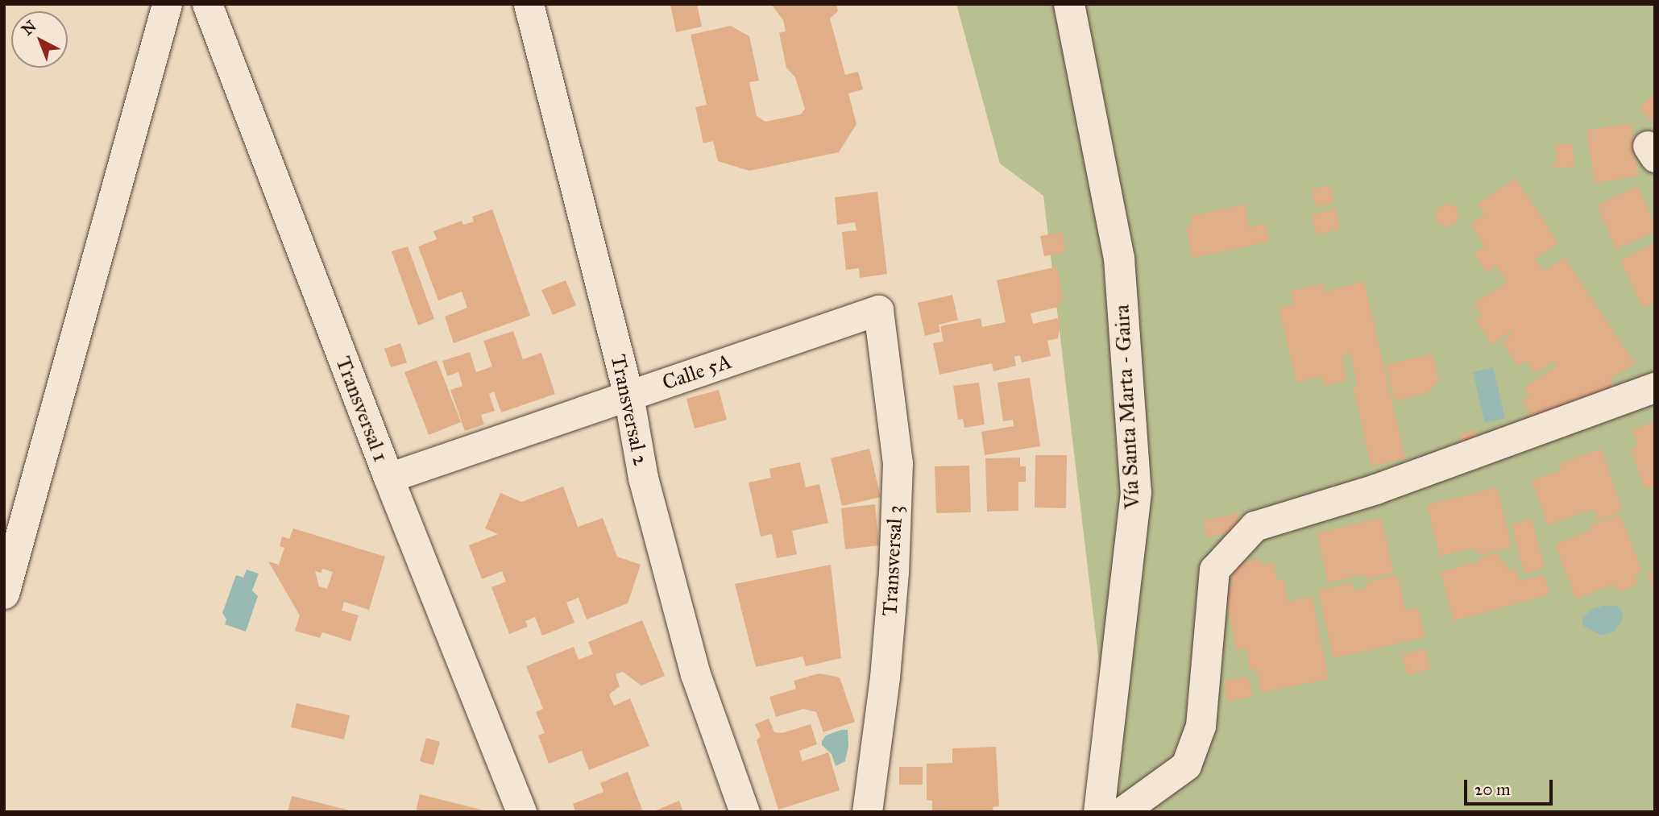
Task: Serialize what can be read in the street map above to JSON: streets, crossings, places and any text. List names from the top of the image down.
{
  "streets": {
    "main road": ["Vía Santa Marta - Gaira"],
    "street": [
      "Calle 5A",
      "Transversal 1",
      "Transversal 2",
      "Transversal 3"
    ]
  },
  "crossings": [
    ["Calle 5A", "Transversal 1"],
    ["Calle 5A", "Transversal 2"],
    ["Calle 5A", "Transversal 3"]
  ],
  "scale_bar": "20 m",
  "north": "top left"
}
